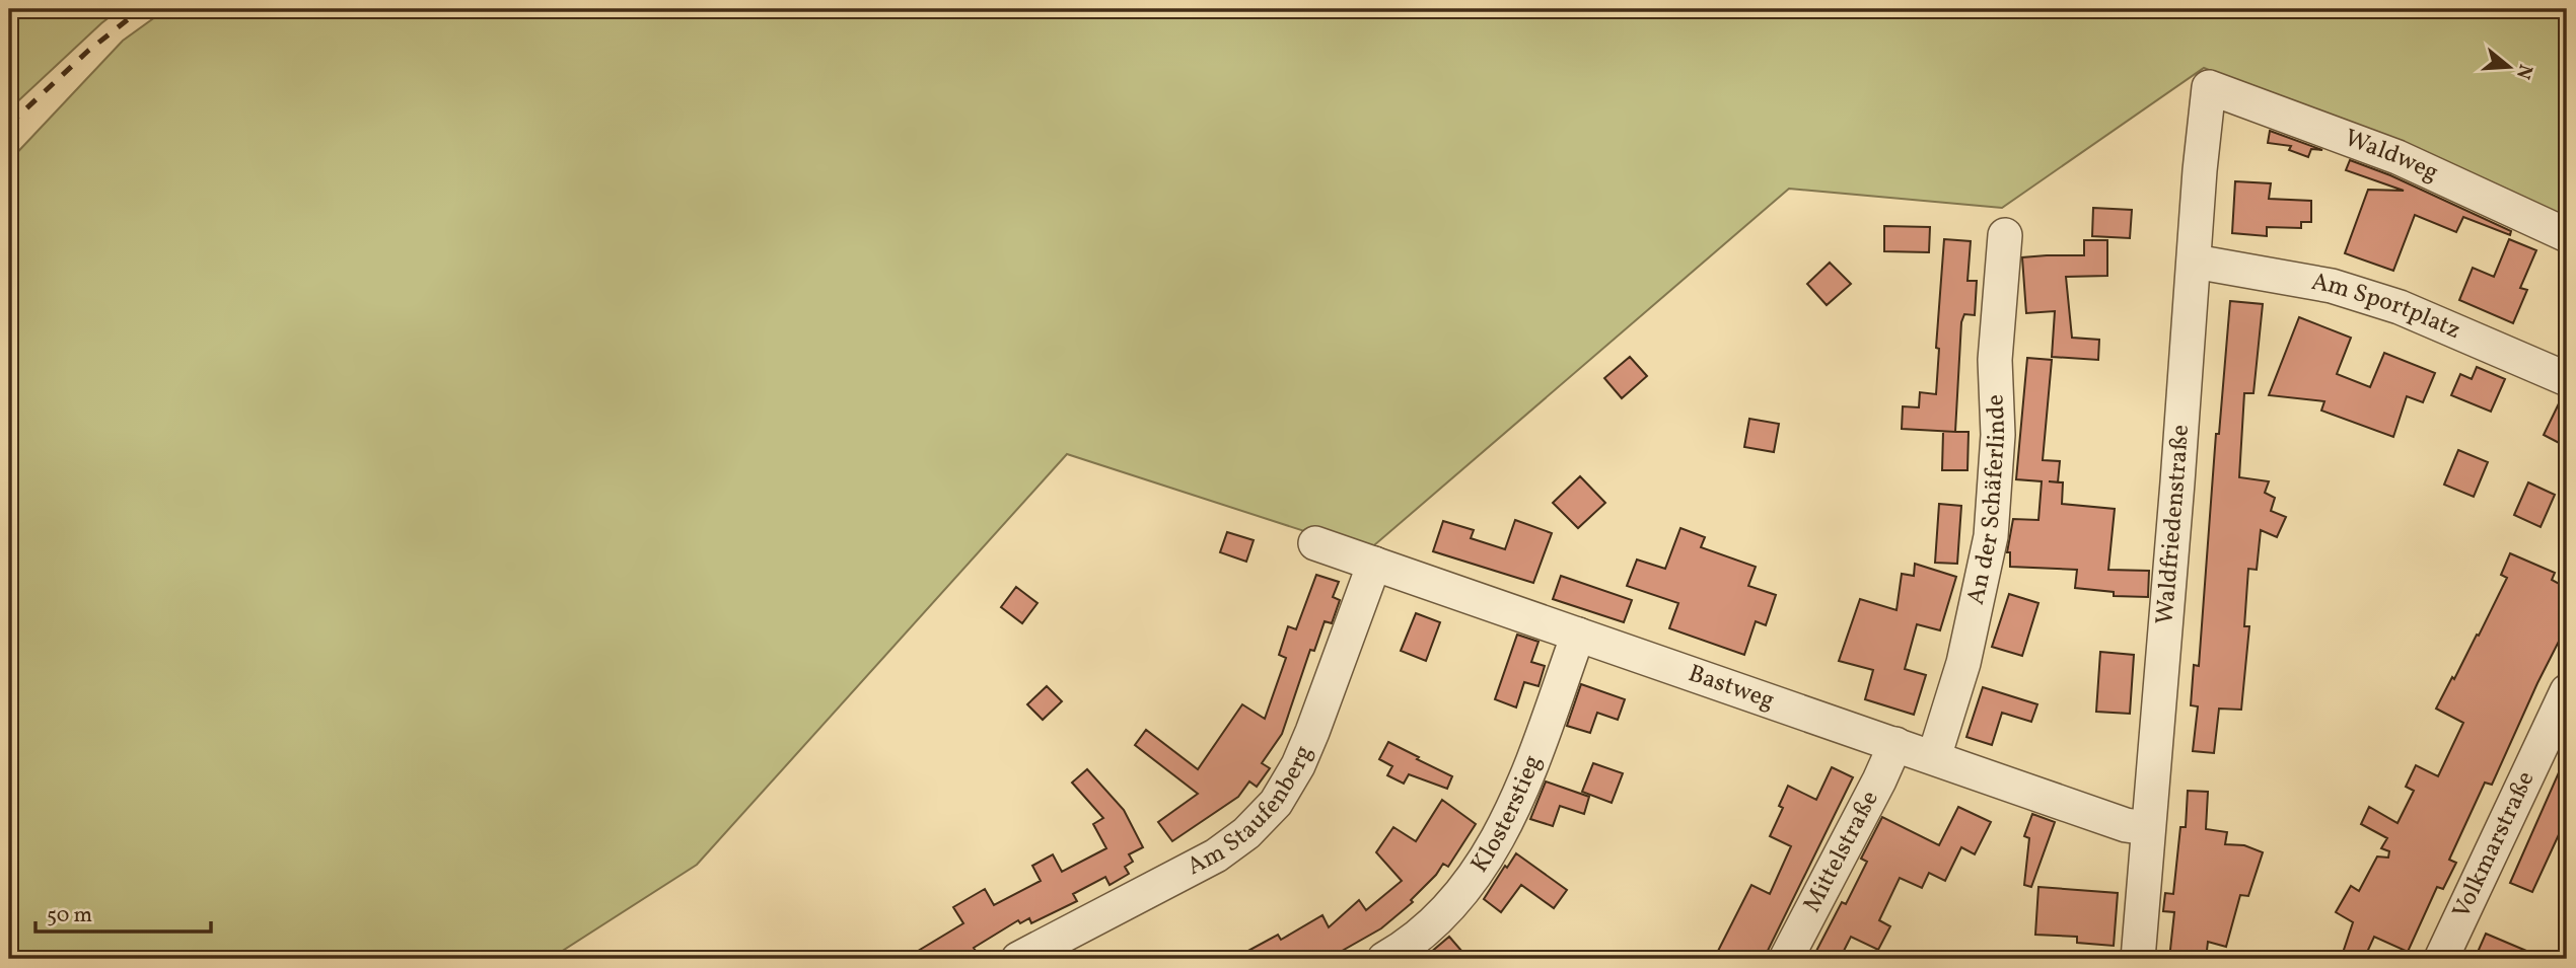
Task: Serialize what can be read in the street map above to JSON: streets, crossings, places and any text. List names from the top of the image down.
{
  "streets": {
    "street": [
      "Waldweg",
      "Am Sportplatz",
      "An der Schäferlinde",
      "Waldfriedenstraße",
      "Bastweg",
      "Am Staufenberg",
      "Klosterstieg",
      "Volkmarstraße",
      "Mittelstraße"
    ]
  },
  "crossings": [
    ["Waldweg", "Waldfriedenstraße"],
    ["Am Sportplatz", "Waldfriedenstraße"],
    ["An der Schäferlinde", "Bastweg"],
    ["Waldfriedenstraße", "Bastweg"],
    ["Bastweg", "Am Staufenberg"],
    ["Bastweg", "Klosterstieg"],
    ["Bastweg", "Mittelstraße"]
  ],
  "scale_bar": "50 m",
  "north": "right"
}
